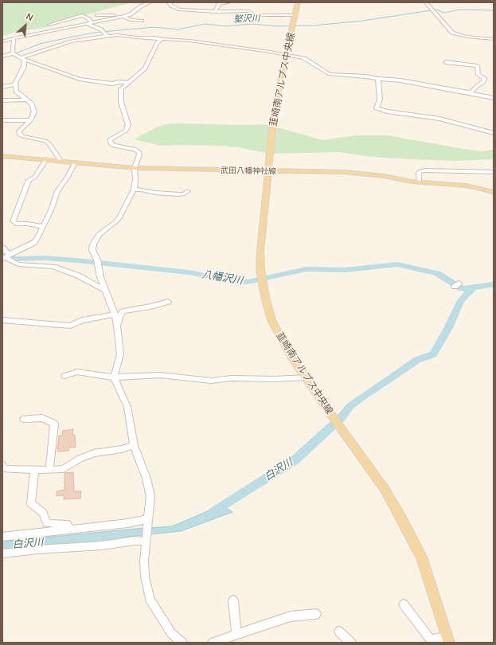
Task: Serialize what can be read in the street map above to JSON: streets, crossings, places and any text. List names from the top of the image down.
{
  "streets": {
    "main road": ["韮崎南アルプス中央線", "武田八幡神社線"]
  },
  "crossings": [
    ["韮崎南アルプス中央線", "武田八幡神社線"]
  ],
  "water": ["堅沢川", "八幡沢川", "白沢川"],
  "north": "top right"
}
